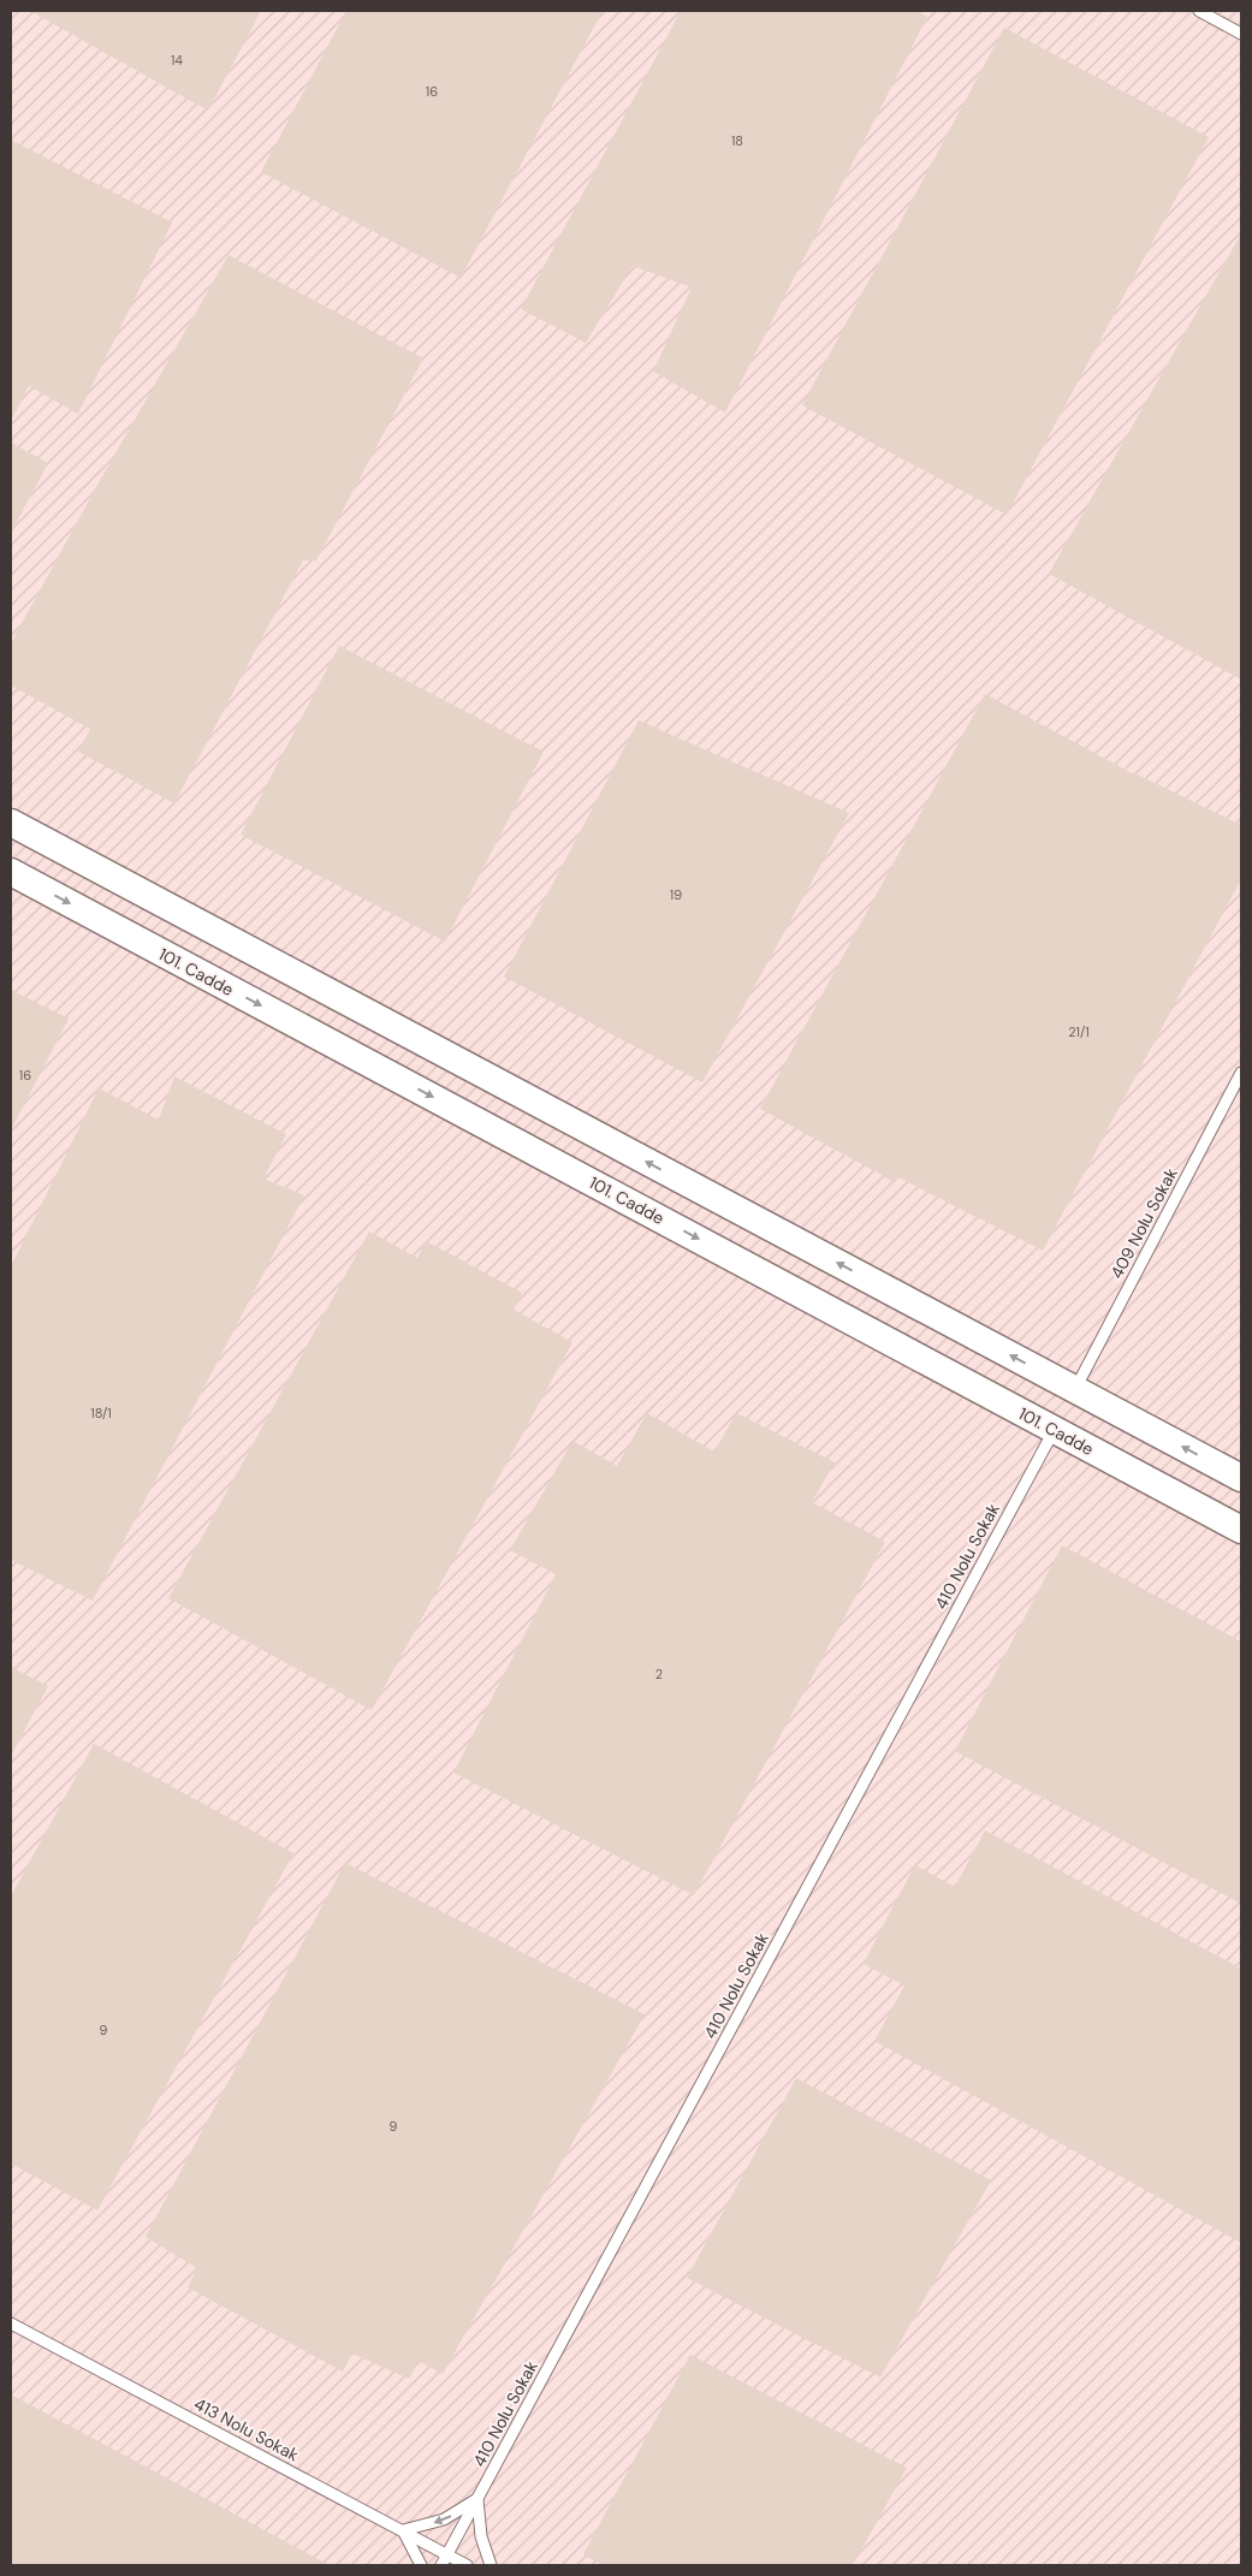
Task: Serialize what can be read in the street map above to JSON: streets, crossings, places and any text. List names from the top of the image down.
{
  "streets": {
    "street": ["101. Cadde"],
    "lane": ["409 Nolu Sokak", "410 Nolu Sokak", "413 Nolu Sokak"]
  },
  "crossings": [
    ["101. Cadde", "410 Nolu Sokak"],
    ["410 Nolu Sokak", "413 Nolu Sokak"]
  ],
  "house_numbers": [
    "14",
    "16",
    "18",
    "19",
    "21/1",
    "16",
    "18/1",
    "2",
    "9",
    "9"
  ]
}
